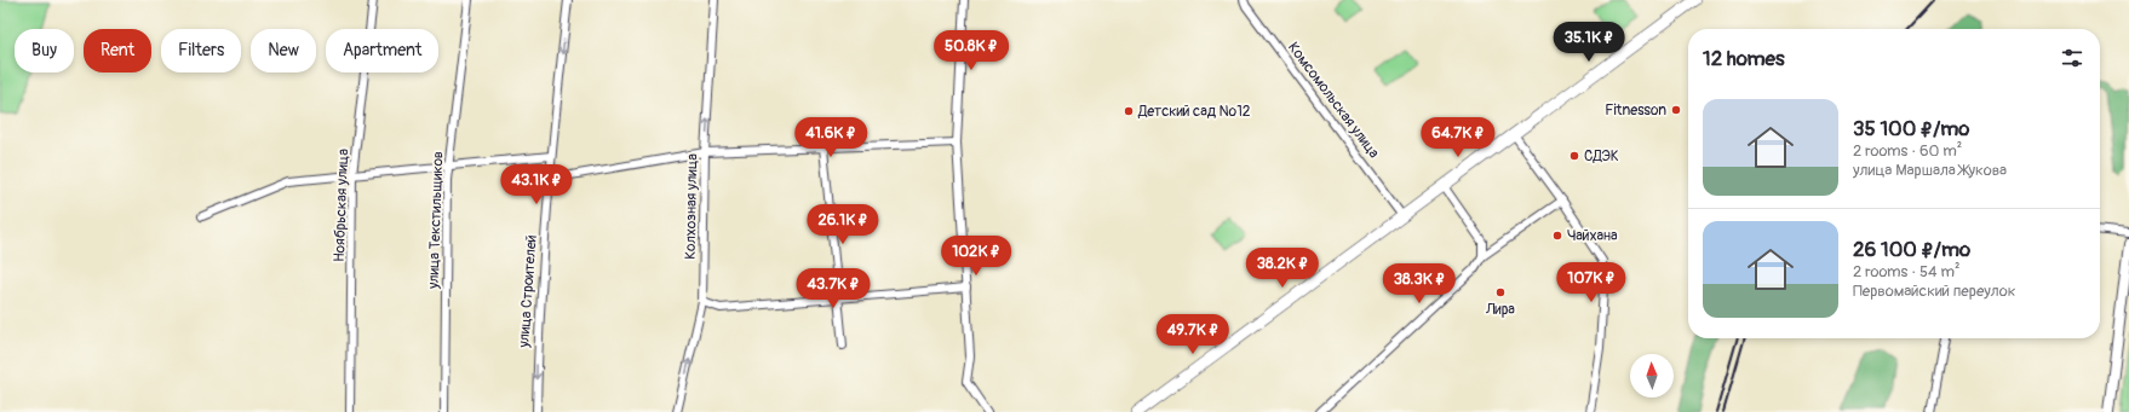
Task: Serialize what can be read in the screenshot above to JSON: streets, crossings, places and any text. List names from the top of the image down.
{
  "streets": {
    "street": [
      "Комсомольская улица",
      "Ноябрьская улица",
      "Колхозная улица",
      "улица Текстильщиков",
      "улица Строителей"
    ]
  },
  "one_way": ["Колхозная улица", "улица Строителей"],
  "places": [
    "Fitnesson",
    "Детский сад №12",
    "СДЭК",
    "Чайхана",
    "Лира"
  ],
  "north": "top",
  "page": {
    "price": [
      "35.1K ₽",
      "50.8K ₽",
      "41.6K ₽",
      "64.7K ₽",
      "43.1K ₽",
      "26.1K ₽",
      "102K ₽",
      "38.2K ₽",
      "107K ₽",
      "38.3K ₽",
      "43.7K ₽",
      "49.7K ₽"
    ],
    "chip": [
      "Buy",
      "Rent",
      "Filters",
      "New",
      "Apartment"
    ],
    "heading": "12 homes",
    "list": [
      {
        "name": "35 100 ₽/mo",
        "note": "2 rooms · 60 m² · улица Маршала Жукова"
      },
      {
        "name": "26 100 ₽/mo",
        "note": "2 rooms · 54 m² · Первомайский переулок"
      }
    ]
  }
}
